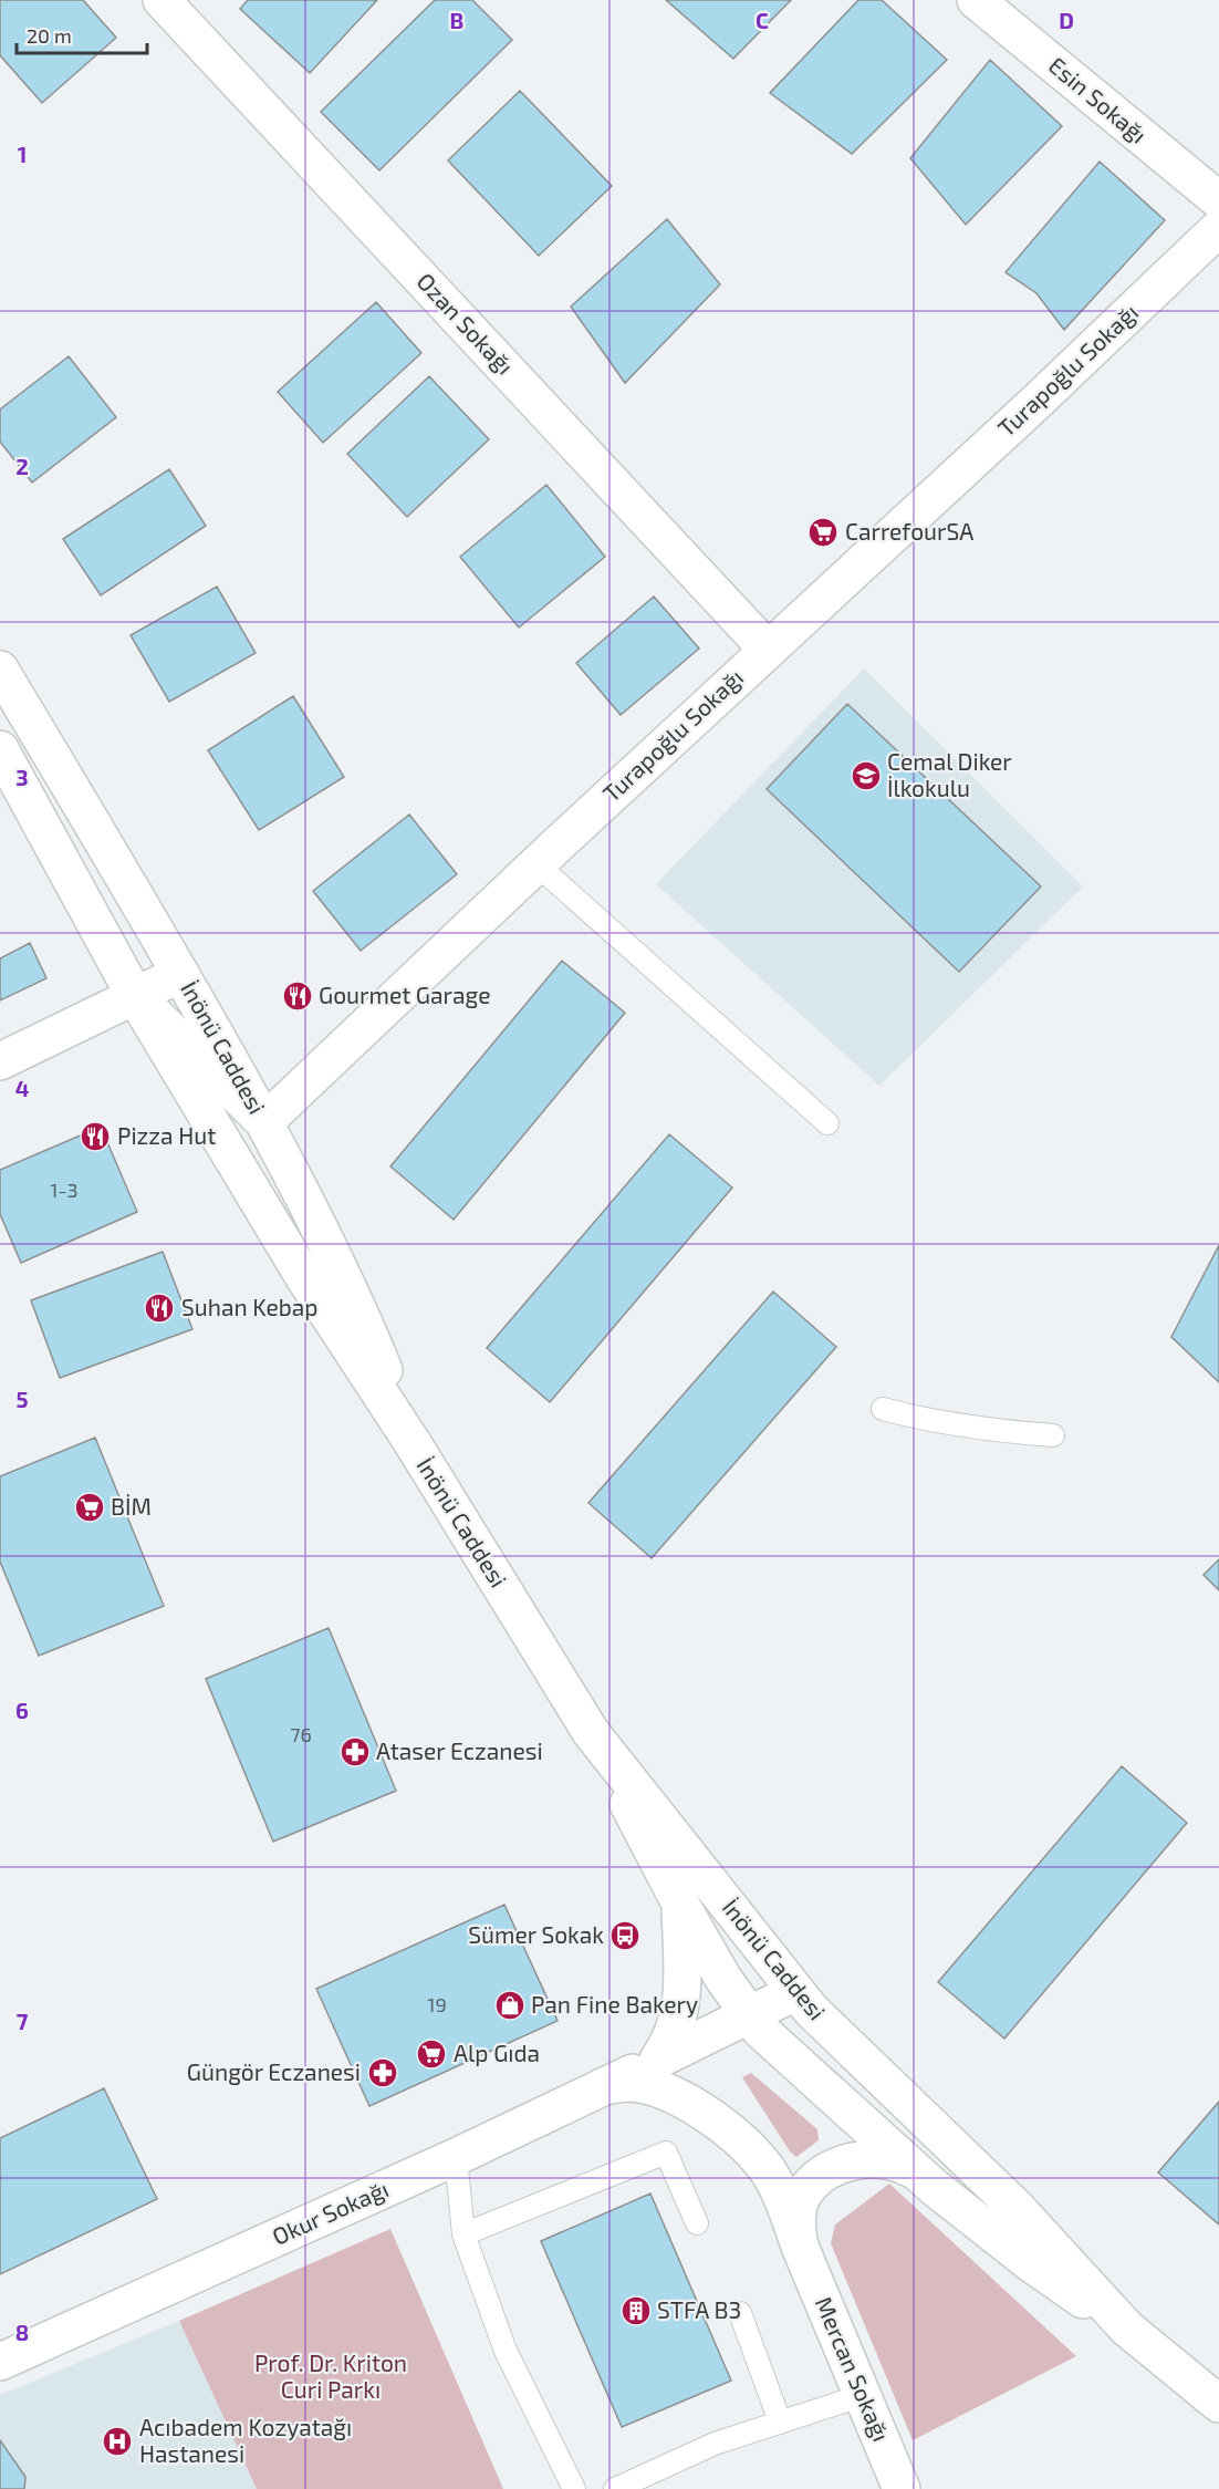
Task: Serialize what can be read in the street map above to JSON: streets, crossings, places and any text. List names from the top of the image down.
{
  "streets": {
    "main road": [
      "Esin Sokağı",
      "Ozan Sokağı",
      "Turapoğlu Sokağı",
      "İnönü Caddesi",
      "Okur Sokağı",
      "Mercan Sokağı"
    ]
  },
  "crossings": [
    ["Ozan Sokağı", "Turapoğlu Sokağı"],
    ["Turapoğlu Sokağı", "İnönü Caddesi"],
    ["İnönü Caddesi", "Okur Sokağı"],
    ["Okur Sokağı", "Mercan Sokağı"]
  ],
  "parks": ["Prof. Dr. Kriton Curi Parkı"],
  "places": {
    "supermarket": ["CarrefourSA", "BİM", "Alp Gıda"],
    "school or university": ["Cemal Diker İlkokulu"],
    "restaurant": ["Gourmet Garage", "Pizza Hut", "Suhan Kebap"],
    "pharmacy": ["Ataser Eczanesi", "Güngör Eczanesi"],
    "bus stop": ["Sümer Sokak"],
    "shop": ["Pan Fine Bakery"],
    "building": ["STFA B3"],
    "hospital": ["Acıbadem Kozyatağı Hastanesi"]
  },
  "house_numbers": ["1-3", "76", "19"],
  "scale_bar": "20 m",
  "grid": {
    "columns": ["B", "C", "D"],
    "rows": [
      "1",
      "2",
      "3",
      "4",
      "5",
      "6",
      "7",
      "8"
    ]
  }
}
